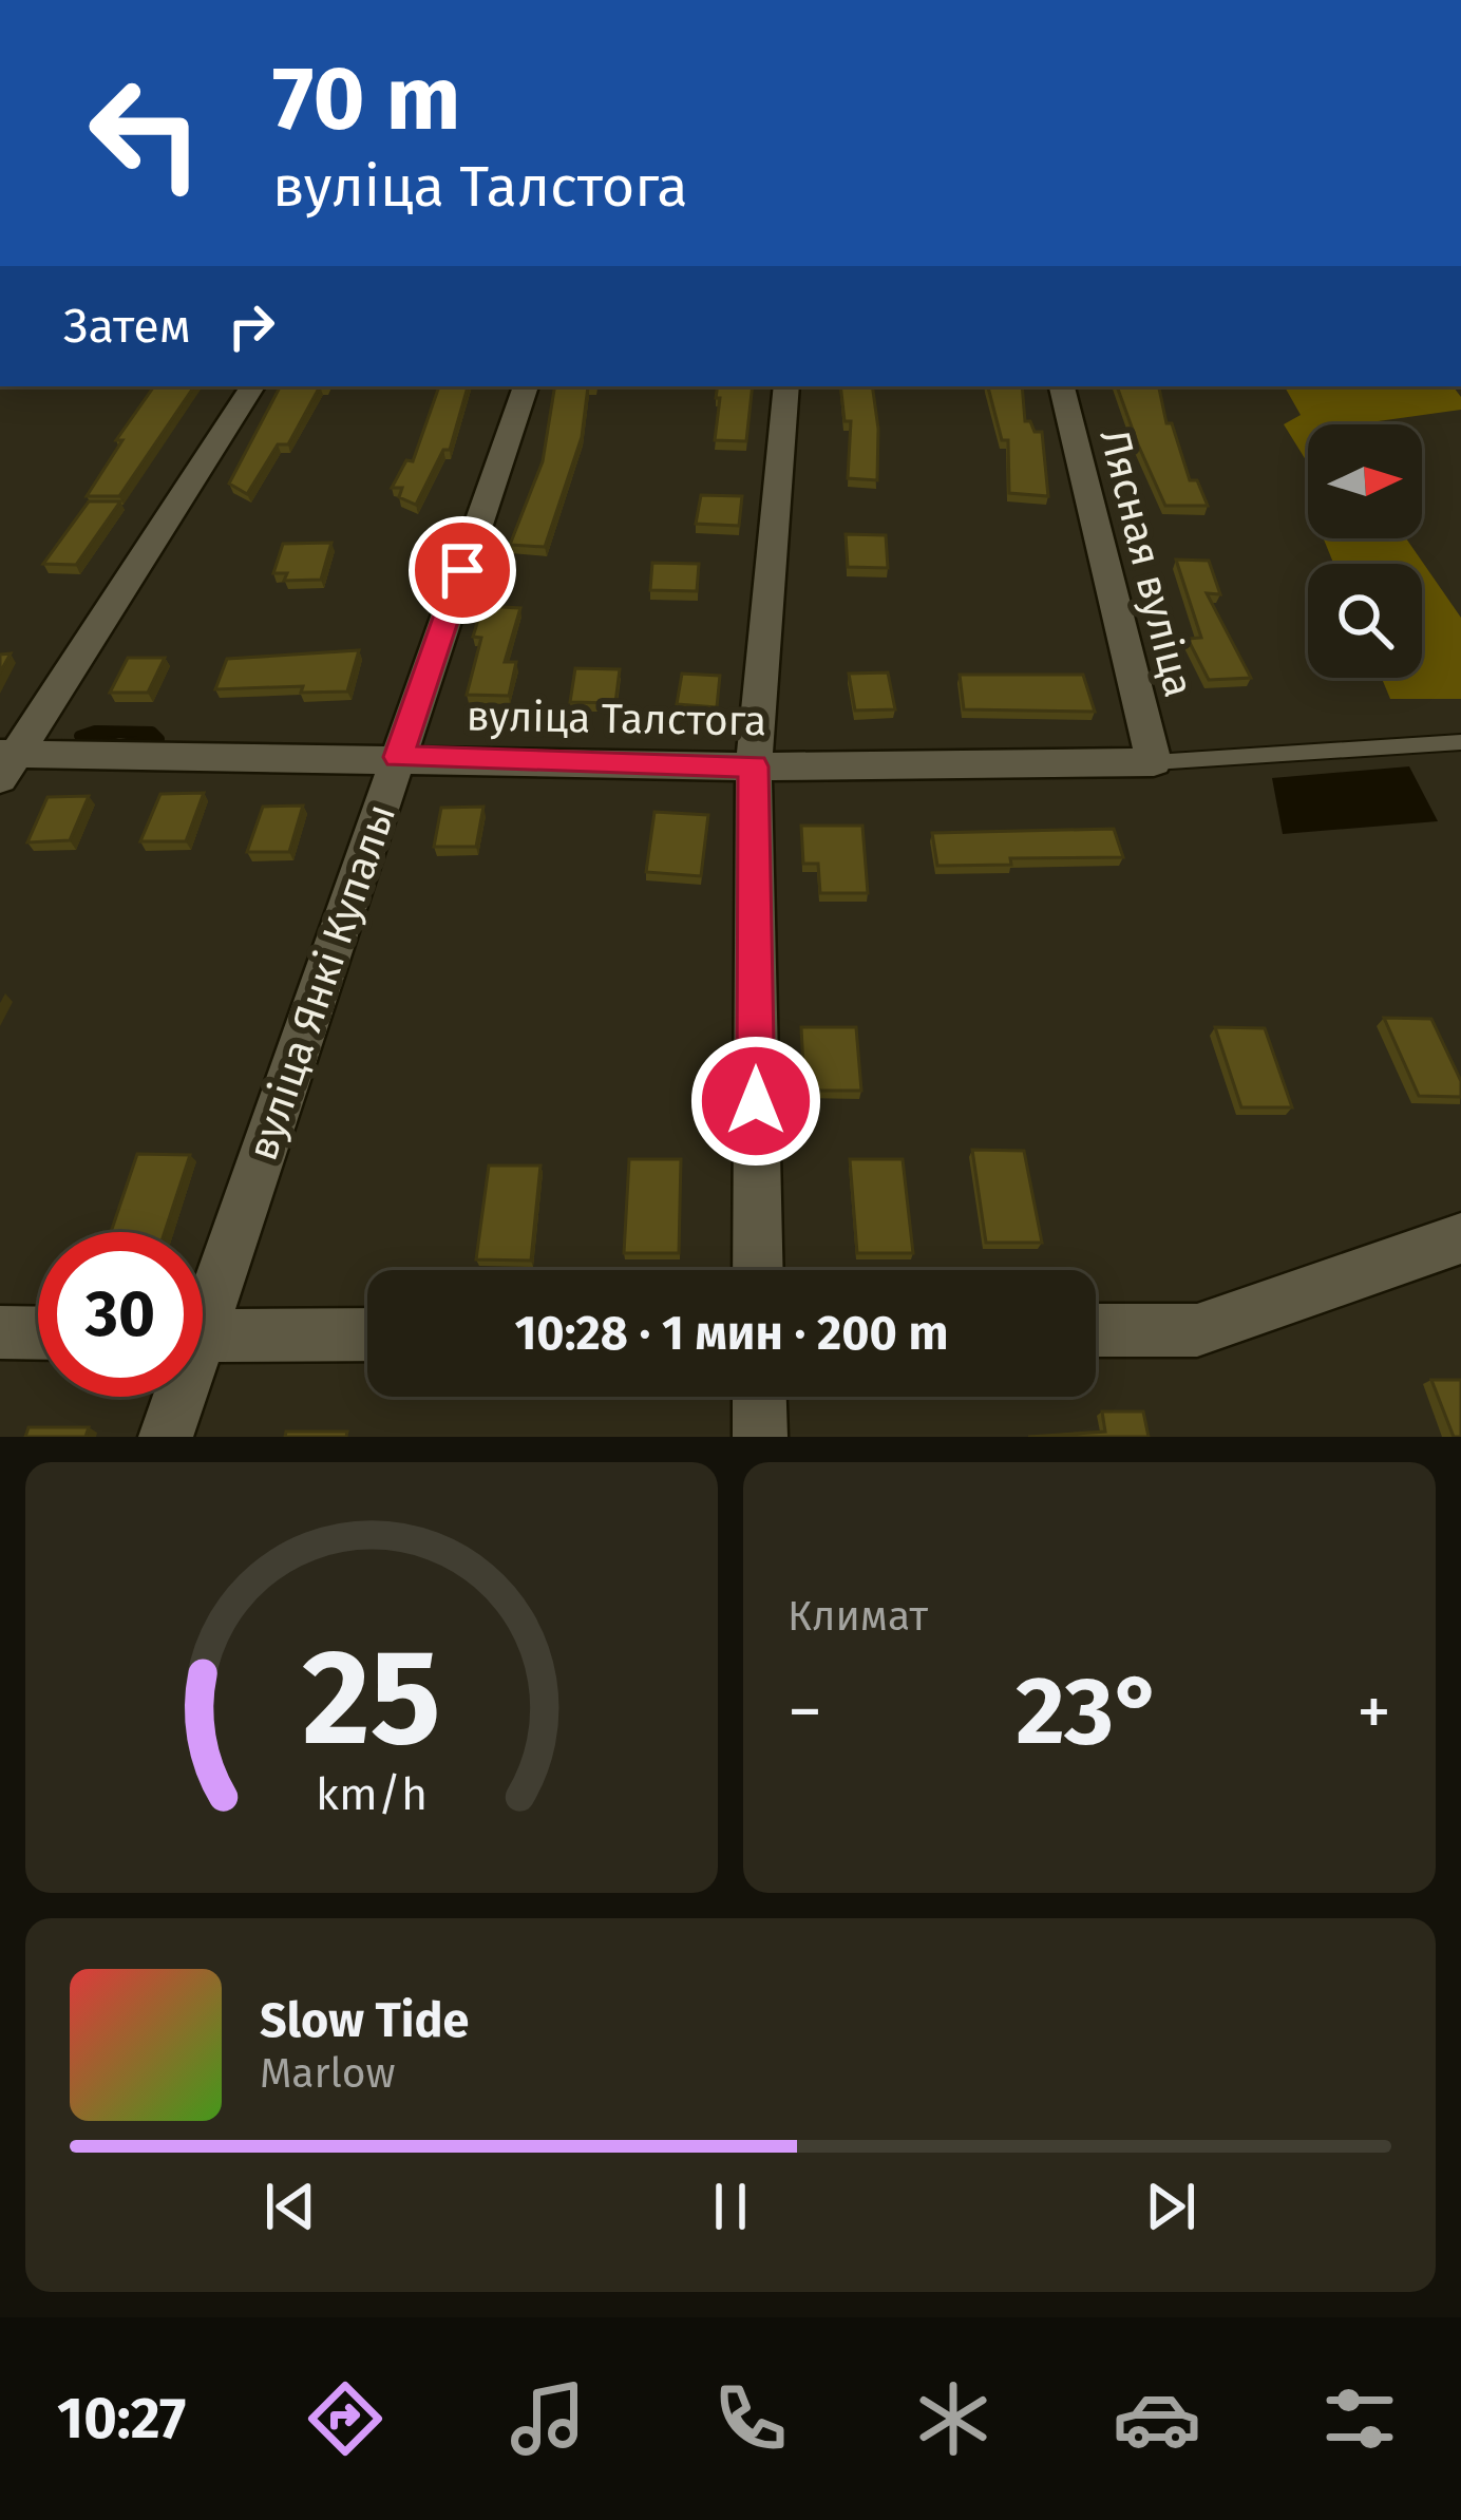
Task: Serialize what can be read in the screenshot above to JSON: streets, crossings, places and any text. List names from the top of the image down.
{
  "streets": {
    "street": ["Лясная вуліца", "вуліца Талстога", "вуліца Янкі Купалы"]
  },
  "crossings": [
    ["Лясная вуліца", "вуліца Талстога"],
    ["вуліца Талстога", "вуліца Янкі Купалы"]
  ],
  "north": "right",
  "page": {
    "turn": ["70 m", "вуліца Талстога"],
    "then": "Затем",
    "limit": "30",
    "trip": "10:28 · 1 мин · 200 m",
    "tile": "Климат",
    "heat": ["−", "23°", "+"],
    "song": ["Slow Tide", "Marlow"],
    "tabs": "10:27",
    "gauge": ["25", "km/h"]
  }
}
